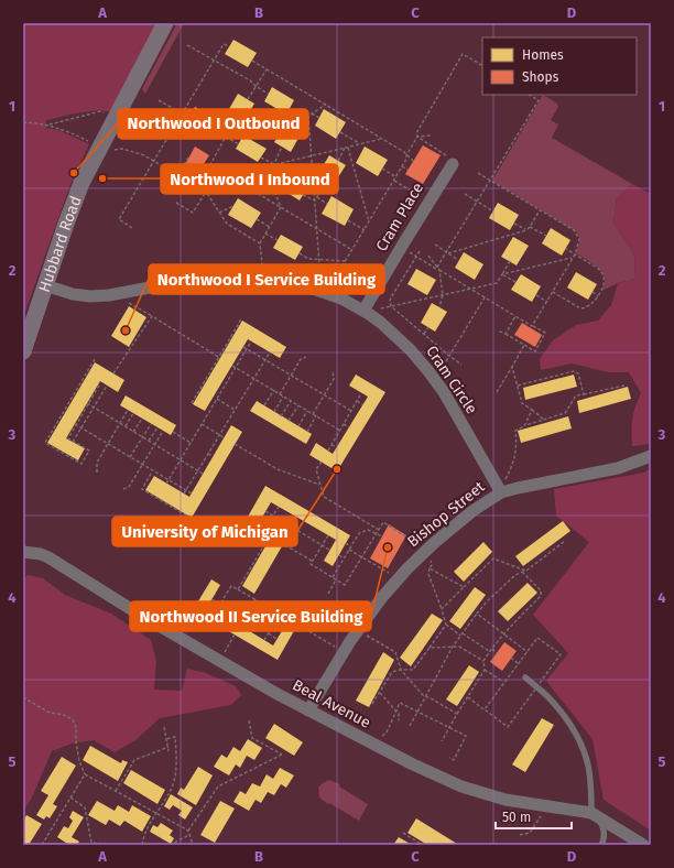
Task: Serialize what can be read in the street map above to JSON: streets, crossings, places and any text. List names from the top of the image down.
{
  "streets": {
    "street": [
      "Cram Place",
      "Hubbard Road",
      "Cram Circle",
      "Bishop Street",
      "Beal Avenue"
    ]
  },
  "crossings": [
    ["Cram Place", "Cram Circle"],
    ["Hubbard Road", "Cram Circle"],
    ["Cram Circle", "Bishop Street"],
    ["Bishop Street", "Beal Avenue"]
  ],
  "places": [
    "Northwood I Outbound",
    "Northwood I Inbound",
    "Northwood I Service Building",
    "University of Michigan",
    "Northwood II Service Building"
  ],
  "legend": ["Homes", "Shops"],
  "scale_bar": "50 m",
  "grid": {
    "columns": [
      "A",
      "B",
      "C",
      "D"
    ],
    "rows": [
      "1",
      "2",
      "3",
      "4",
      "5"
    ]
  }
}
